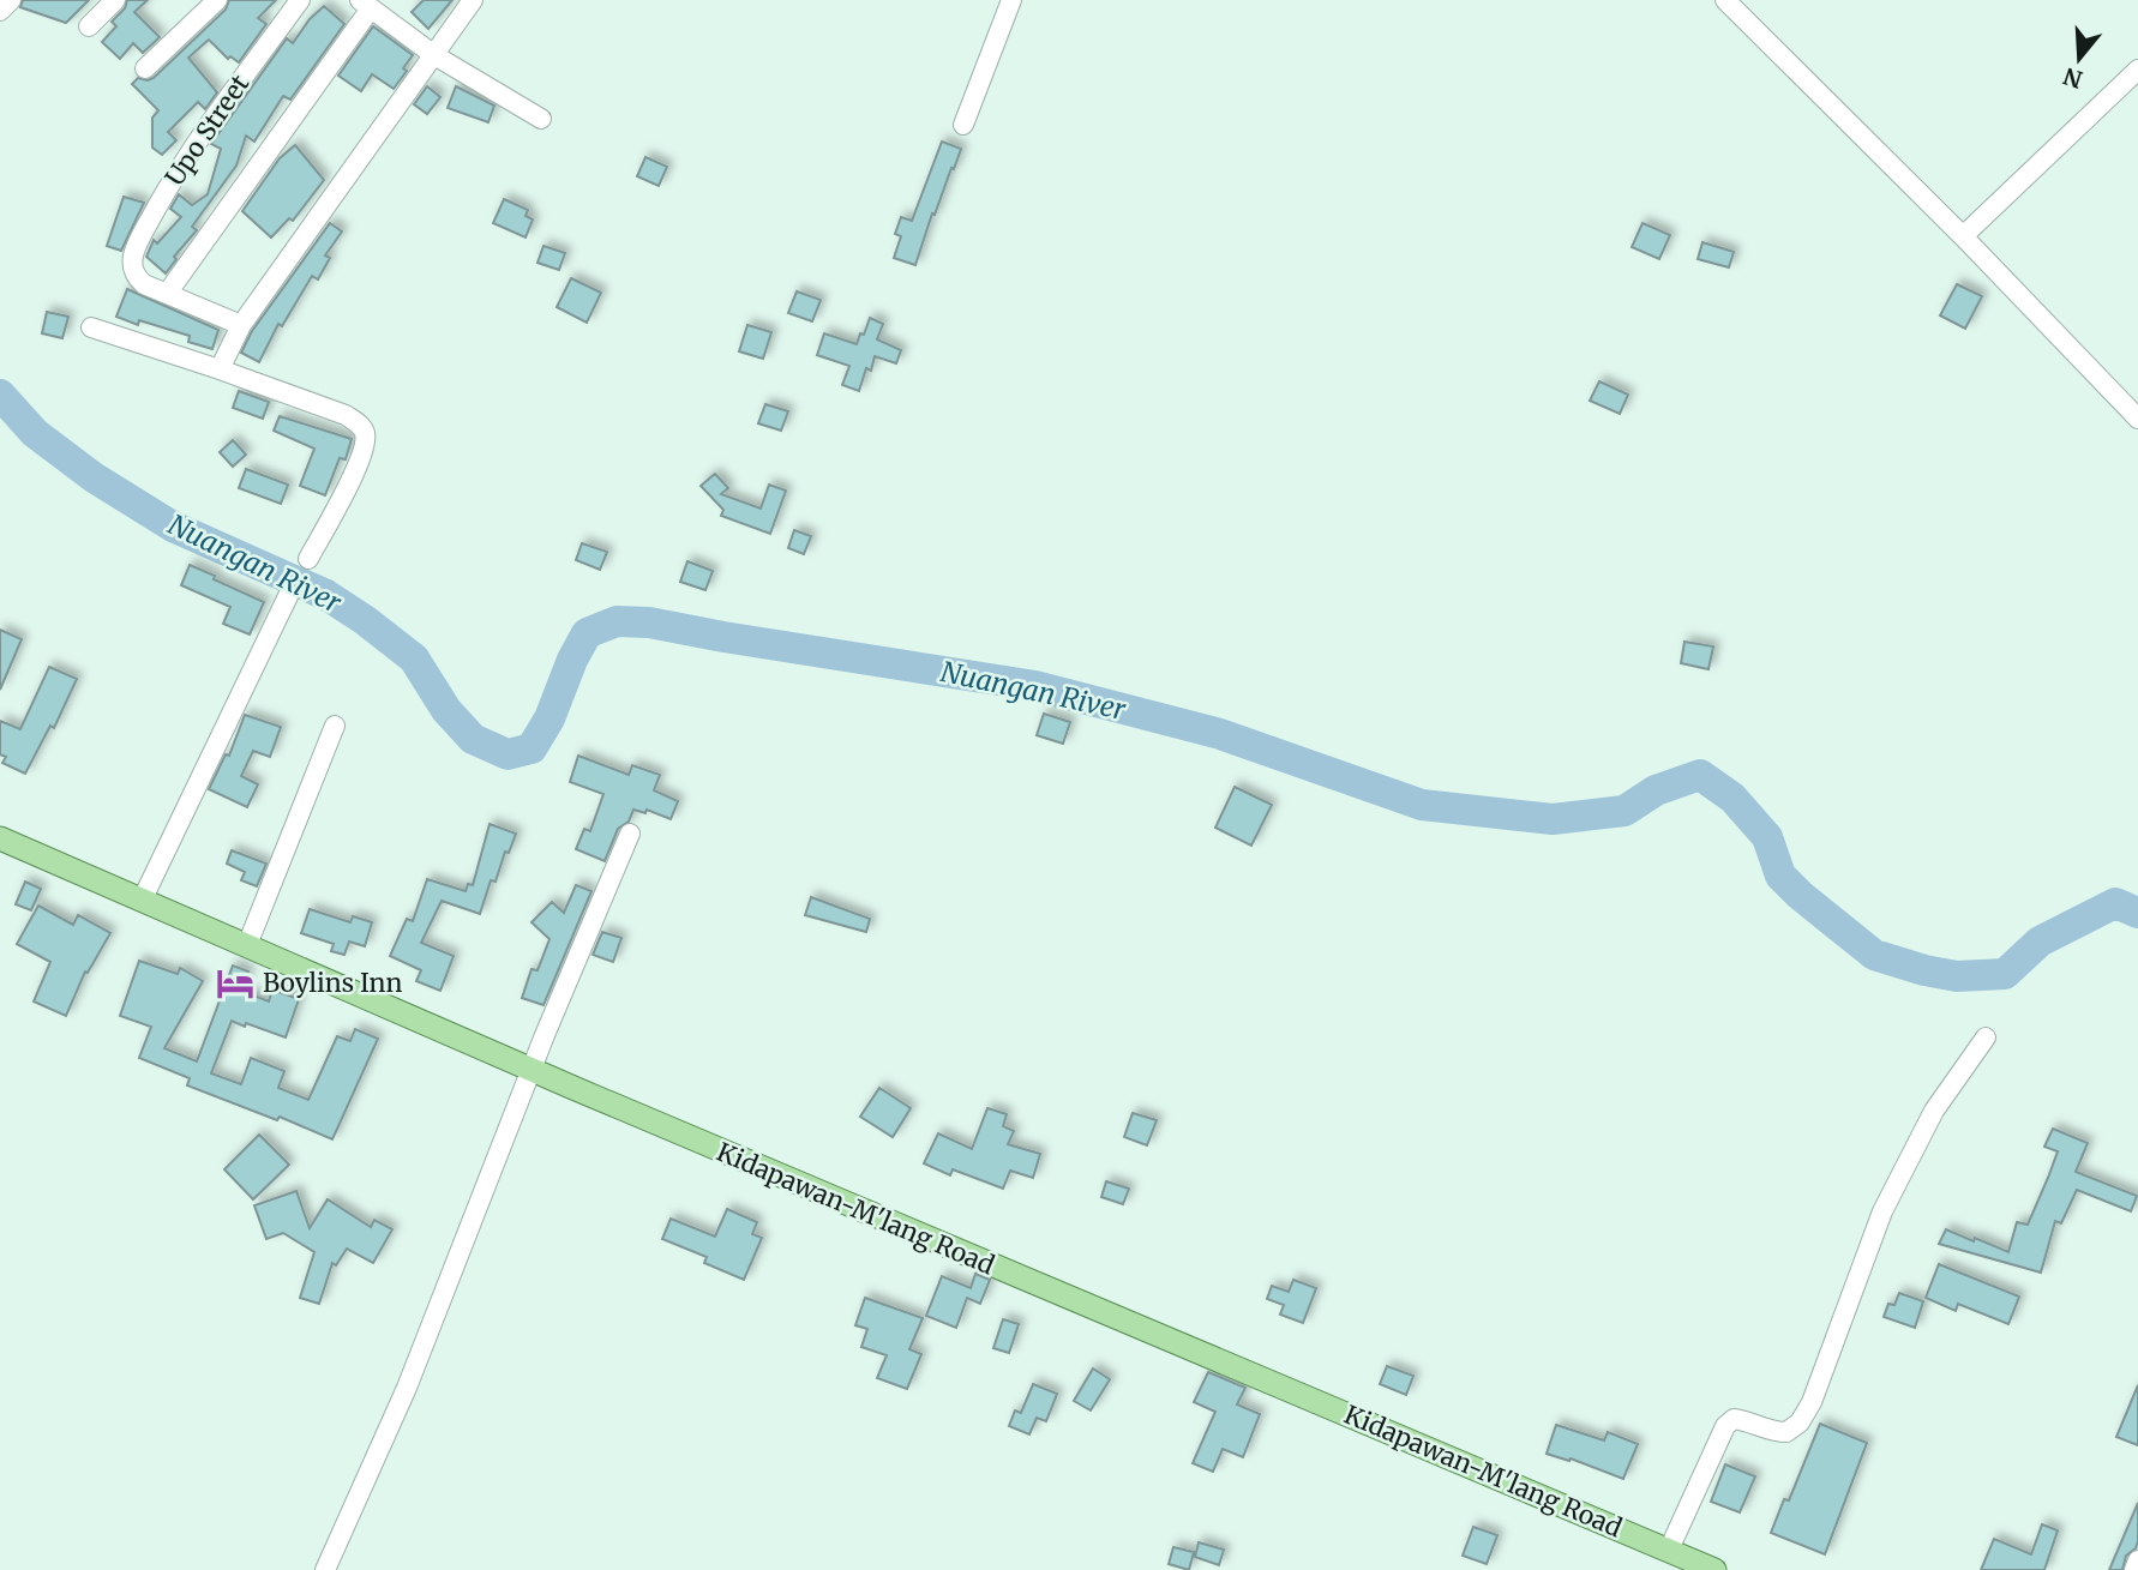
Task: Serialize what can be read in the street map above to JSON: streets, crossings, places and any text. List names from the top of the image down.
{
  "streets": {
    "main road": ["Kidapawan-M'lang Road"],
    "street": ["Upo Street"]
  },
  "water": ["Nuangan River"],
  "places": {
    "hotel": ["Boylins Inn"]
  },
  "north": "bottom"
}
